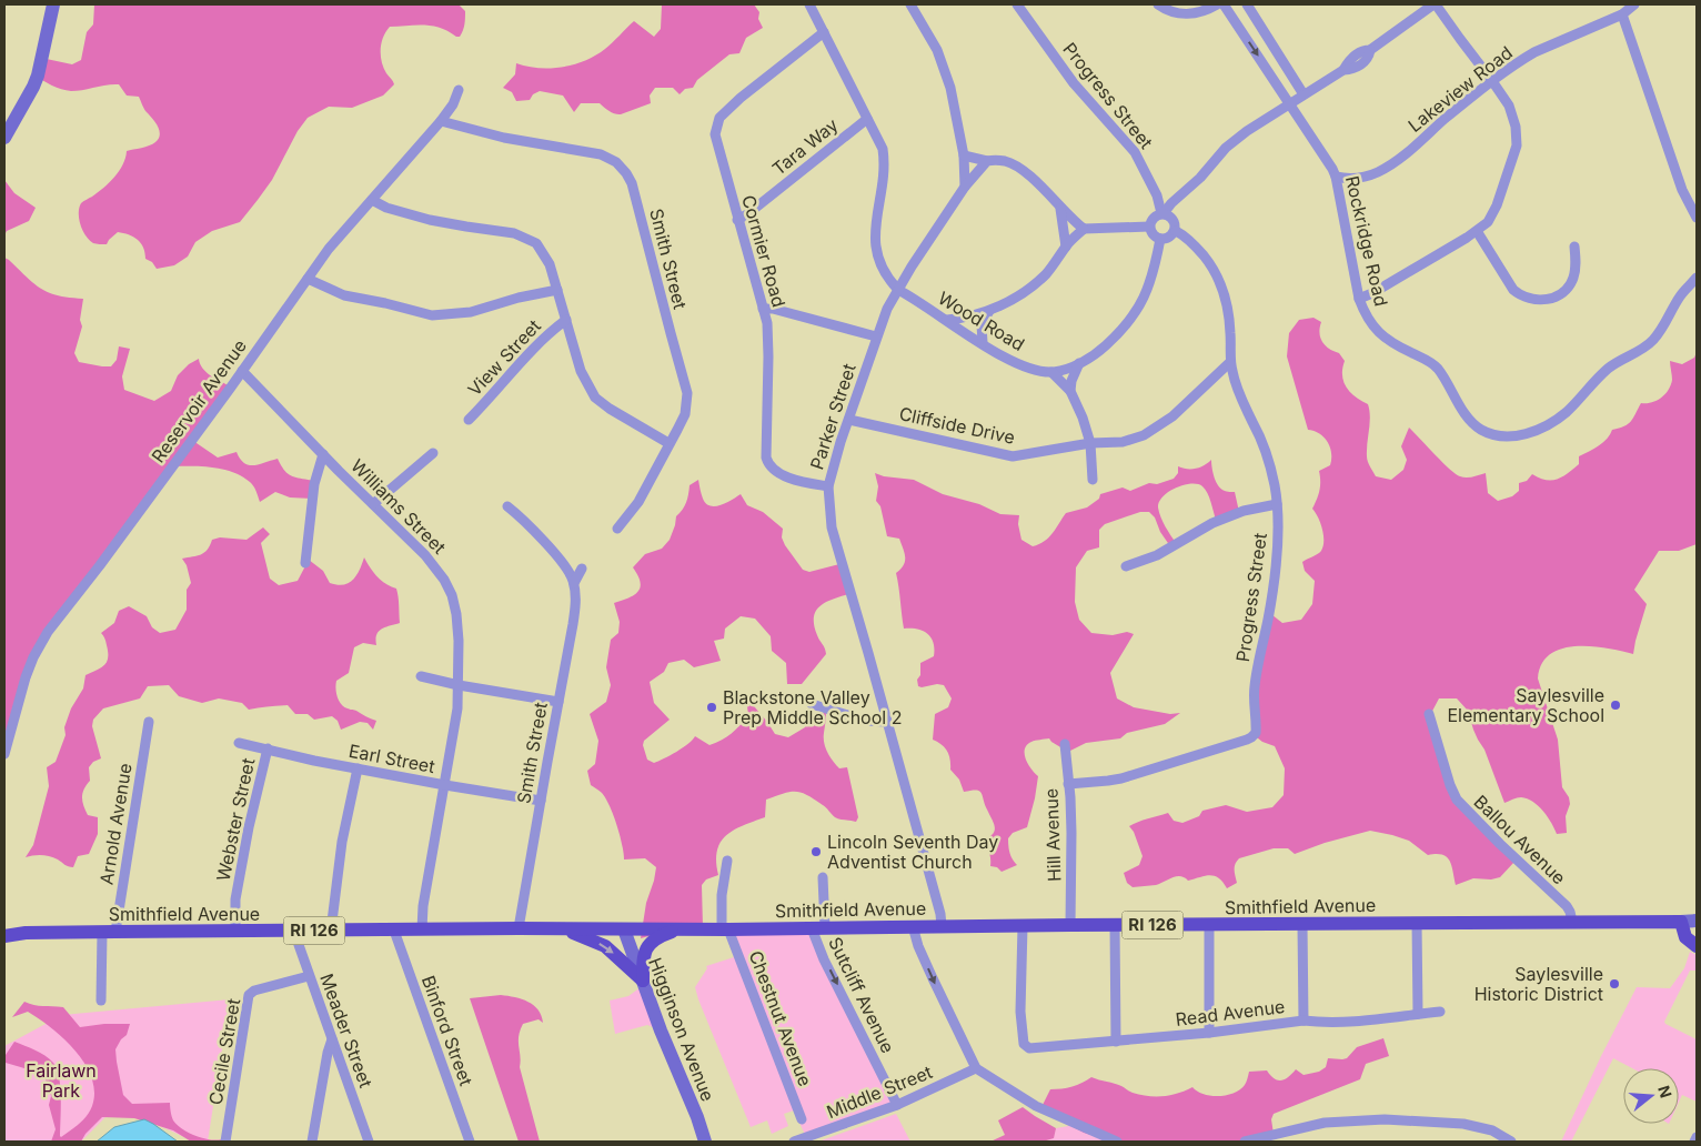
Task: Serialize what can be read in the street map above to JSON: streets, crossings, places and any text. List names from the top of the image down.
{
  "streets": {
    "main road": ["Smithfield Avenue", "RI 126"],
    "street": [
      "Lakeview Road",
      "Progress Street",
      "Tara Way",
      "Rockridge Road",
      "Cormier Road",
      "Smith Street",
      "Wood Road",
      "View Street",
      "Reservoir Avenue",
      "Parker Street",
      "Cliffside Drive",
      "Williams Street",
      "Earl Street",
      "Webster Street",
      "Arnold Avenue",
      "Hill Avenue",
      "Ballou Avenue",
      "Sutcliff Avenue",
      "Read Avenue",
      "Chestnut Avenue",
      "Higginson Avenue",
      "Meader Street",
      "Binford Street",
      "Cecile Street",
      "Middle Street"
    ]
  },
  "crossings": [
    ["Lakeview Road", "Rockridge Road"],
    ["Progress Street", "Cliffside Drive"],
    ["Progress Street", "Hill Avenue"],
    ["Tara Way", "Cormier Road"],
    ["Cormier Road", "Parker Street"],
    ["Smith Street", "Reservoir Avenue"],
    ["Smith Street", "Earl Street"],
    ["Smith Street", "Smithfield Avenue"],
    ["Wood Road", "Parker Street"],
    ["Reservoir Avenue", "Williams Street"],
    ["Parker Street", "Cliffside Drive"],
    ["Parker Street", "Smithfield Avenue"],
    ["Williams Street", "Earl Street"],
    ["Williams Street", "Smithfield Avenue"],
    ["Earl Street", "Webster Street"],
    ["Webster Street", "Smithfield Avenue"],
    ["Arnold Avenue", "Smithfield Avenue"],
    ["Hill Avenue", "Smithfield Avenue"],
    ["Ballou Avenue", "Smithfield Avenue"],
    ["Smithfield Avenue", "Sutcliff Avenue"],
    ["Smithfield Avenue", "Read Avenue"],
    ["Smithfield Avenue", "Chestnut Avenue"],
    ["Smithfield Avenue", "Higginson Avenue"],
    ["Smithfield Avenue", "Meader Street"],
    ["Smithfield Avenue", "Binford Street"],
    ["Sutcliff Avenue", "Middle Street"],
    ["Meader Street", "Cecile Street"]
  ],
  "parks": ["Fairlawn Park"],
  "places": [
    "Saylesville Elementary School",
    "Blackstone Valley Prep Middle School 2",
    "Lincoln Seventh Day Adventist Church",
    "Saylesville Historic District"
  ],
  "north": "right"
}
